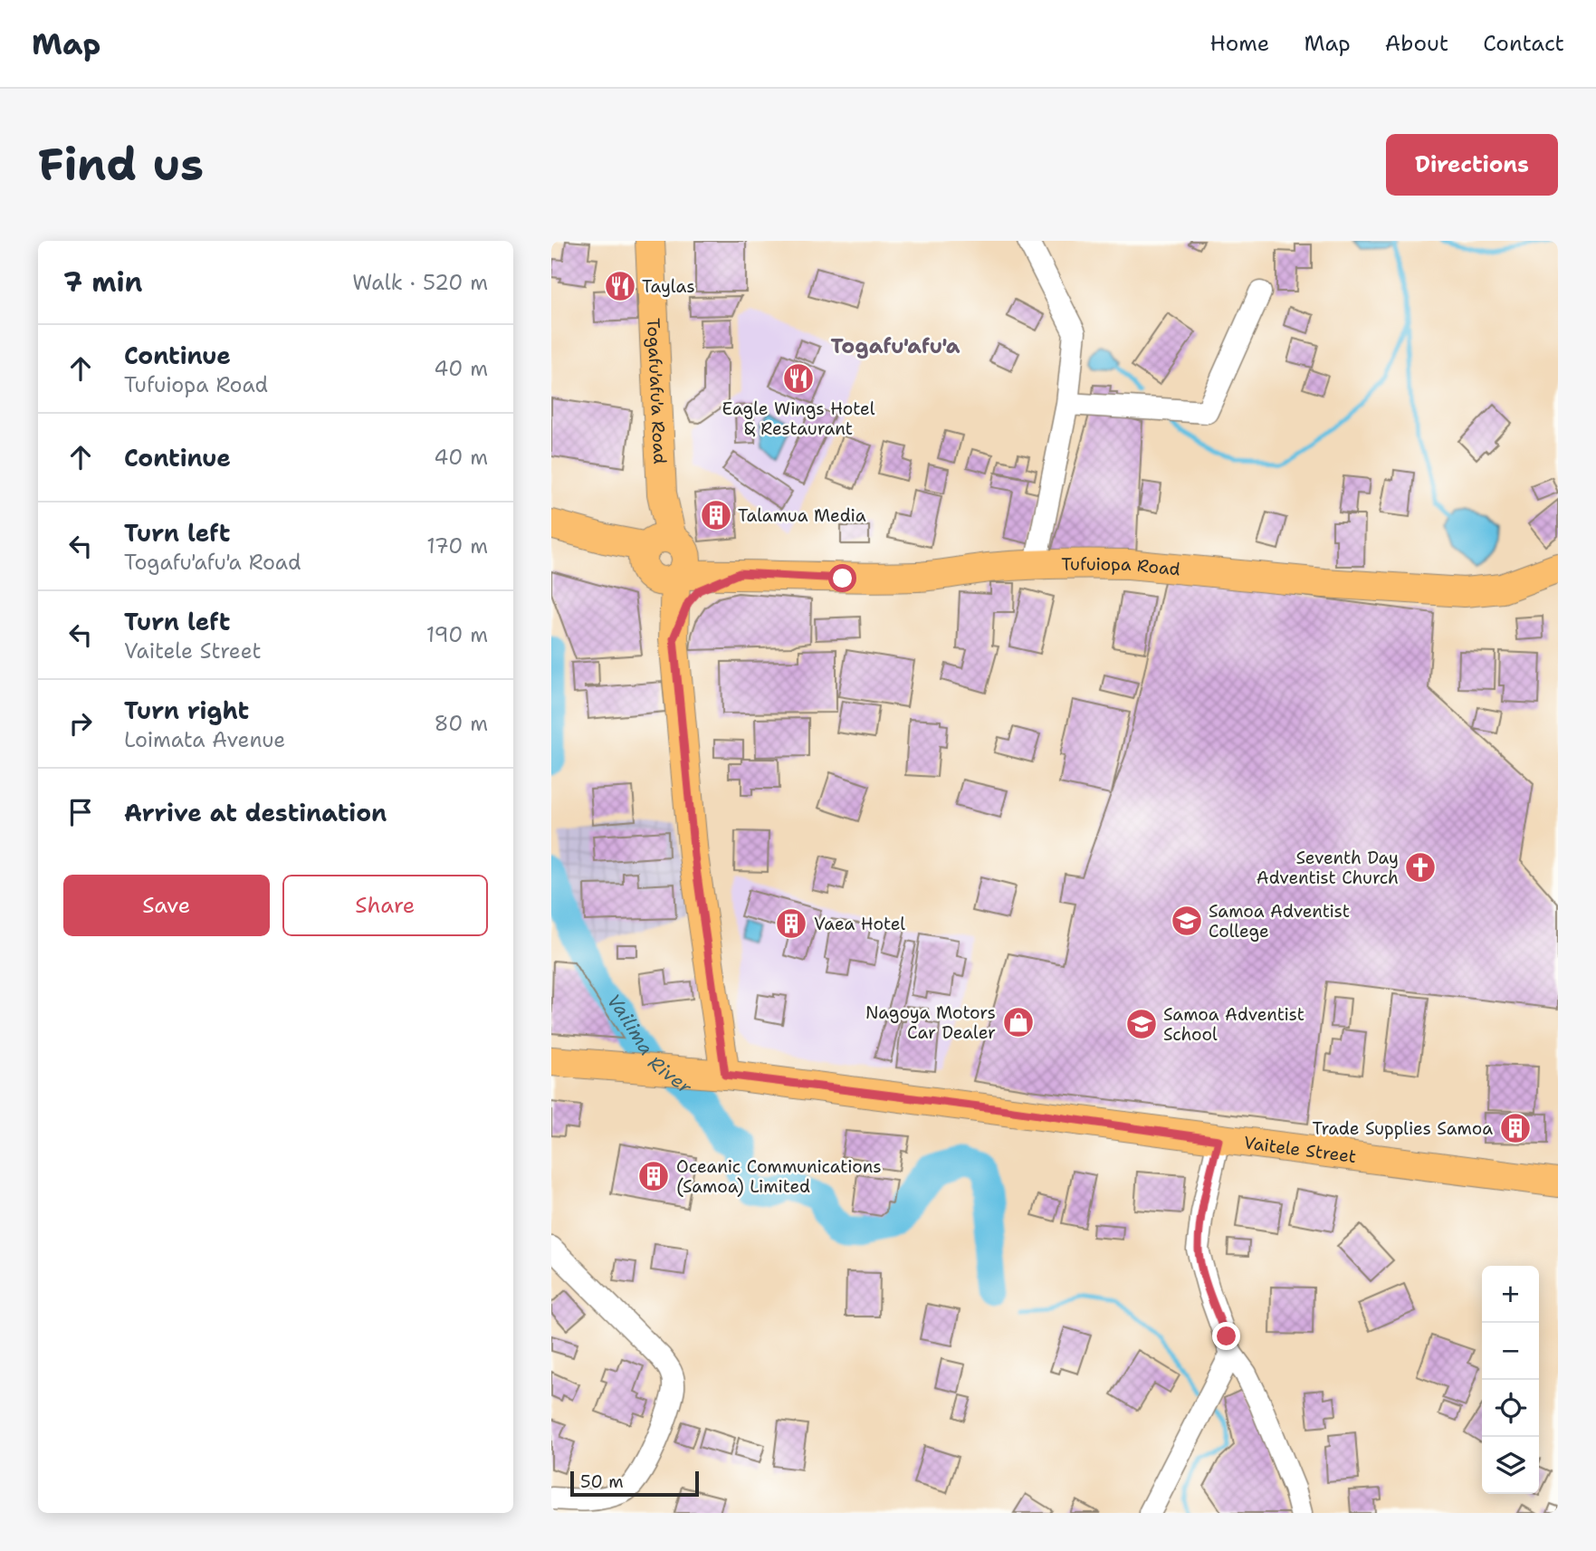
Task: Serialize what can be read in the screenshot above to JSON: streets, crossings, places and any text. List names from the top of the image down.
{
  "streets": {
    "main road": ["Togafu'afu'a Road", "Tufuiopa Road", "Vaitele Street"]
  },
  "crossings": [
    ["Togafu'afu'a Road", "Tufuiopa Road"]
  ],
  "districts": ["Togafu'afu'a"],
  "water": ["Vailima River"],
  "places": {
    "restaurant": ["Taylas", "Eagle Wings Hotel & Restaurant"],
    "building": [
      "Talamua Media",
      "Vaea Hotel",
      "Trade Supplies Samoa",
      "Oceanic Communications (Samoa) Limited"
    ],
    "church": ["Seventh Day Adventist Church"],
    "school or university": ["Samoa Adventist College", "Samoa Adventist School"],
    "shop": ["Nagoya Motors Car Dealer"]
  },
  "scale_bar": "50 m",
  "page": {
    "header": "Map",
    "nav": [
      "Home",
      "Map",
      "About",
      "Contact"
    ],
    "buttons": [
      "Directions",
      ["Save", "Share"]
    ],
    "title": "Find us",
    "heading": ["7 min", "Walk · 520 m"],
    "list": [
      ["Continue", "Tufuiopa Road", "40 m"],
      ["Continue", "40 m"],
      ["Turn left", "Togafu'afu'a Road", "170 m"],
      ["Turn left", "Vaitele Street", "190 m"],
      ["Turn right", "Loimata Avenue", "80 m"],
      "Arrive at destination"
    ],
    "map_buttons": ["+", "−"],
    "scale": "50 m"
  }
}
